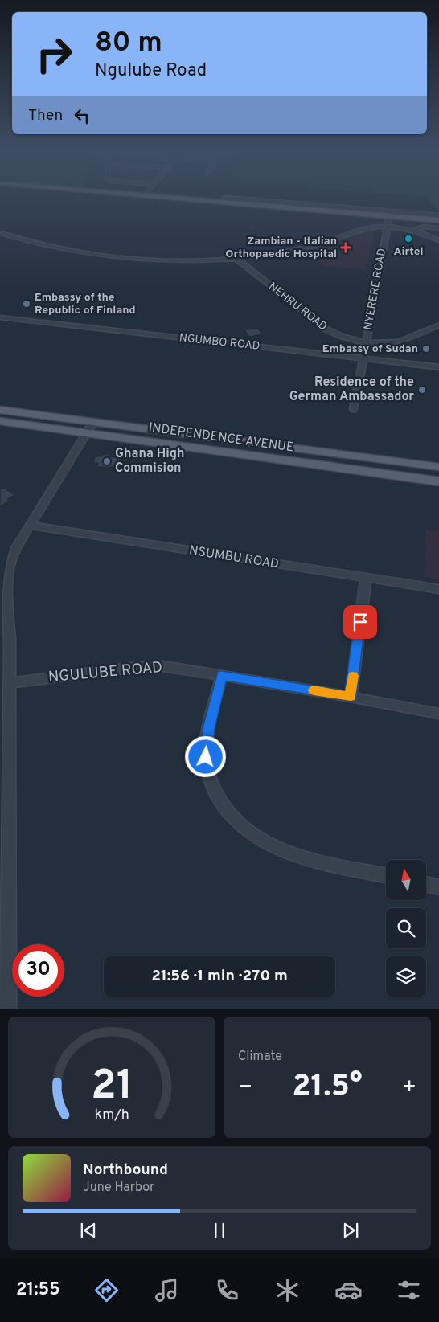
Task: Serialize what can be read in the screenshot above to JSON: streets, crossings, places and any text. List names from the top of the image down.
{
  "streets": {
    "main road": ["INDEPENDENCE AVENUE"],
    "street": [
      "NYERERE ROAD",
      "NEHRU ROAD",
      "NGUMBO ROAD",
      "NSUMBU ROAD",
      "NGULUBE ROAD"
    ]
  },
  "crossings": [
    ["NYERERE ROAD", "NEHRU ROAD"],
    ["NYERERE ROAD", "NGUMBO ROAD"]
  ],
  "places": {
    "other": [
      "Airtel",
      "Embassy of the Republic of Finland",
      "Embassy of Sudan",
      "Residence of the German Ambassador",
      "Ghana High Commision"
    ],
    "health": ["Zambian - Italian Orthopaedic Hospital"]
  },
  "north": "top",
  "page": {
    "turn": ["80 m", "Ngulube Road"],
    "then": "Then",
    "limit": "30",
    "trip": "21:56 · 1 min · 270 m",
    "tile": "Climate",
    "heat": ["−", "21.5°", "+"],
    "song": ["Northbound", "June Harbor"],
    "tabs": "21:55",
    "gauge": ["21", "km/h"]
  }
}
